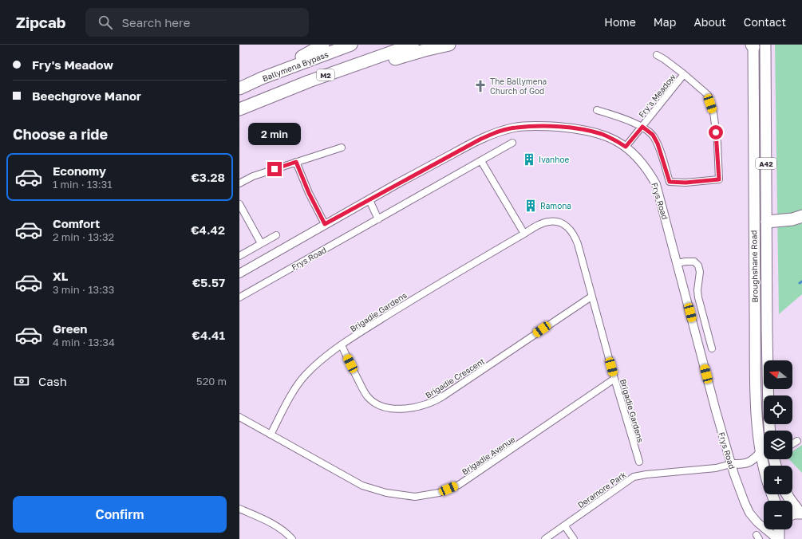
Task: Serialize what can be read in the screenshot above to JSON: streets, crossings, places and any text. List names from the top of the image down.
{
  "streets": {
    "highway": ["Ballymena Bypass", "M2"],
    "main road": ["A42", "Broughshane Road"],
    "street": [
      "Fry's Meadow",
      "Frys Road",
      "Brigadie Gardens",
      "Brigadie Crescent",
      "Brigadie Avenue",
      "Deramore Park"
    ]
  },
  "crossings": [
    ["Fry's Meadow", "Frys Road"],
    ["Frys Road", "Deramore Park"],
    ["Brigadie Gardens", "Brigadie Crescent"],
    ["Brigadie Gardens", "Brigadie Avenue"]
  ],
  "places": {
    "church": ["The Ballymena Church of God"],
    "building": ["Ivanhoe", "Ramona"]
  },
  "north": "left",
  "page": {
    "header": "Zipcab",
    "search": "Search here",
    "nav": [
      "Home",
      "Map",
      "About",
      "Contact"
    ],
    "banner": ["Fry's Meadow", "Beechgrove Manor"],
    "heading": "Choose a ride",
    "bubble": "2 min",
    "list": [
      {
        "name": "Economy",
        "note": "1 min · 13:31",
        "value": "€3.28"
      },
      {
        "name": "Comfort",
        "note": "2 min · 13:32",
        "value": "€4.42"
      },
      {
        "name": "XL",
        "note": "3 min · 13:33",
        "value": "€5.57"
      },
      {
        "name": "Green",
        "note": "4 min · 13:34",
        "value": "€4.41"
      }
    ],
    "map_buttons": ["+", "−"],
    "pay": ["Cash", "520 m"],
    "buttons": "Confirm"
  }
}
